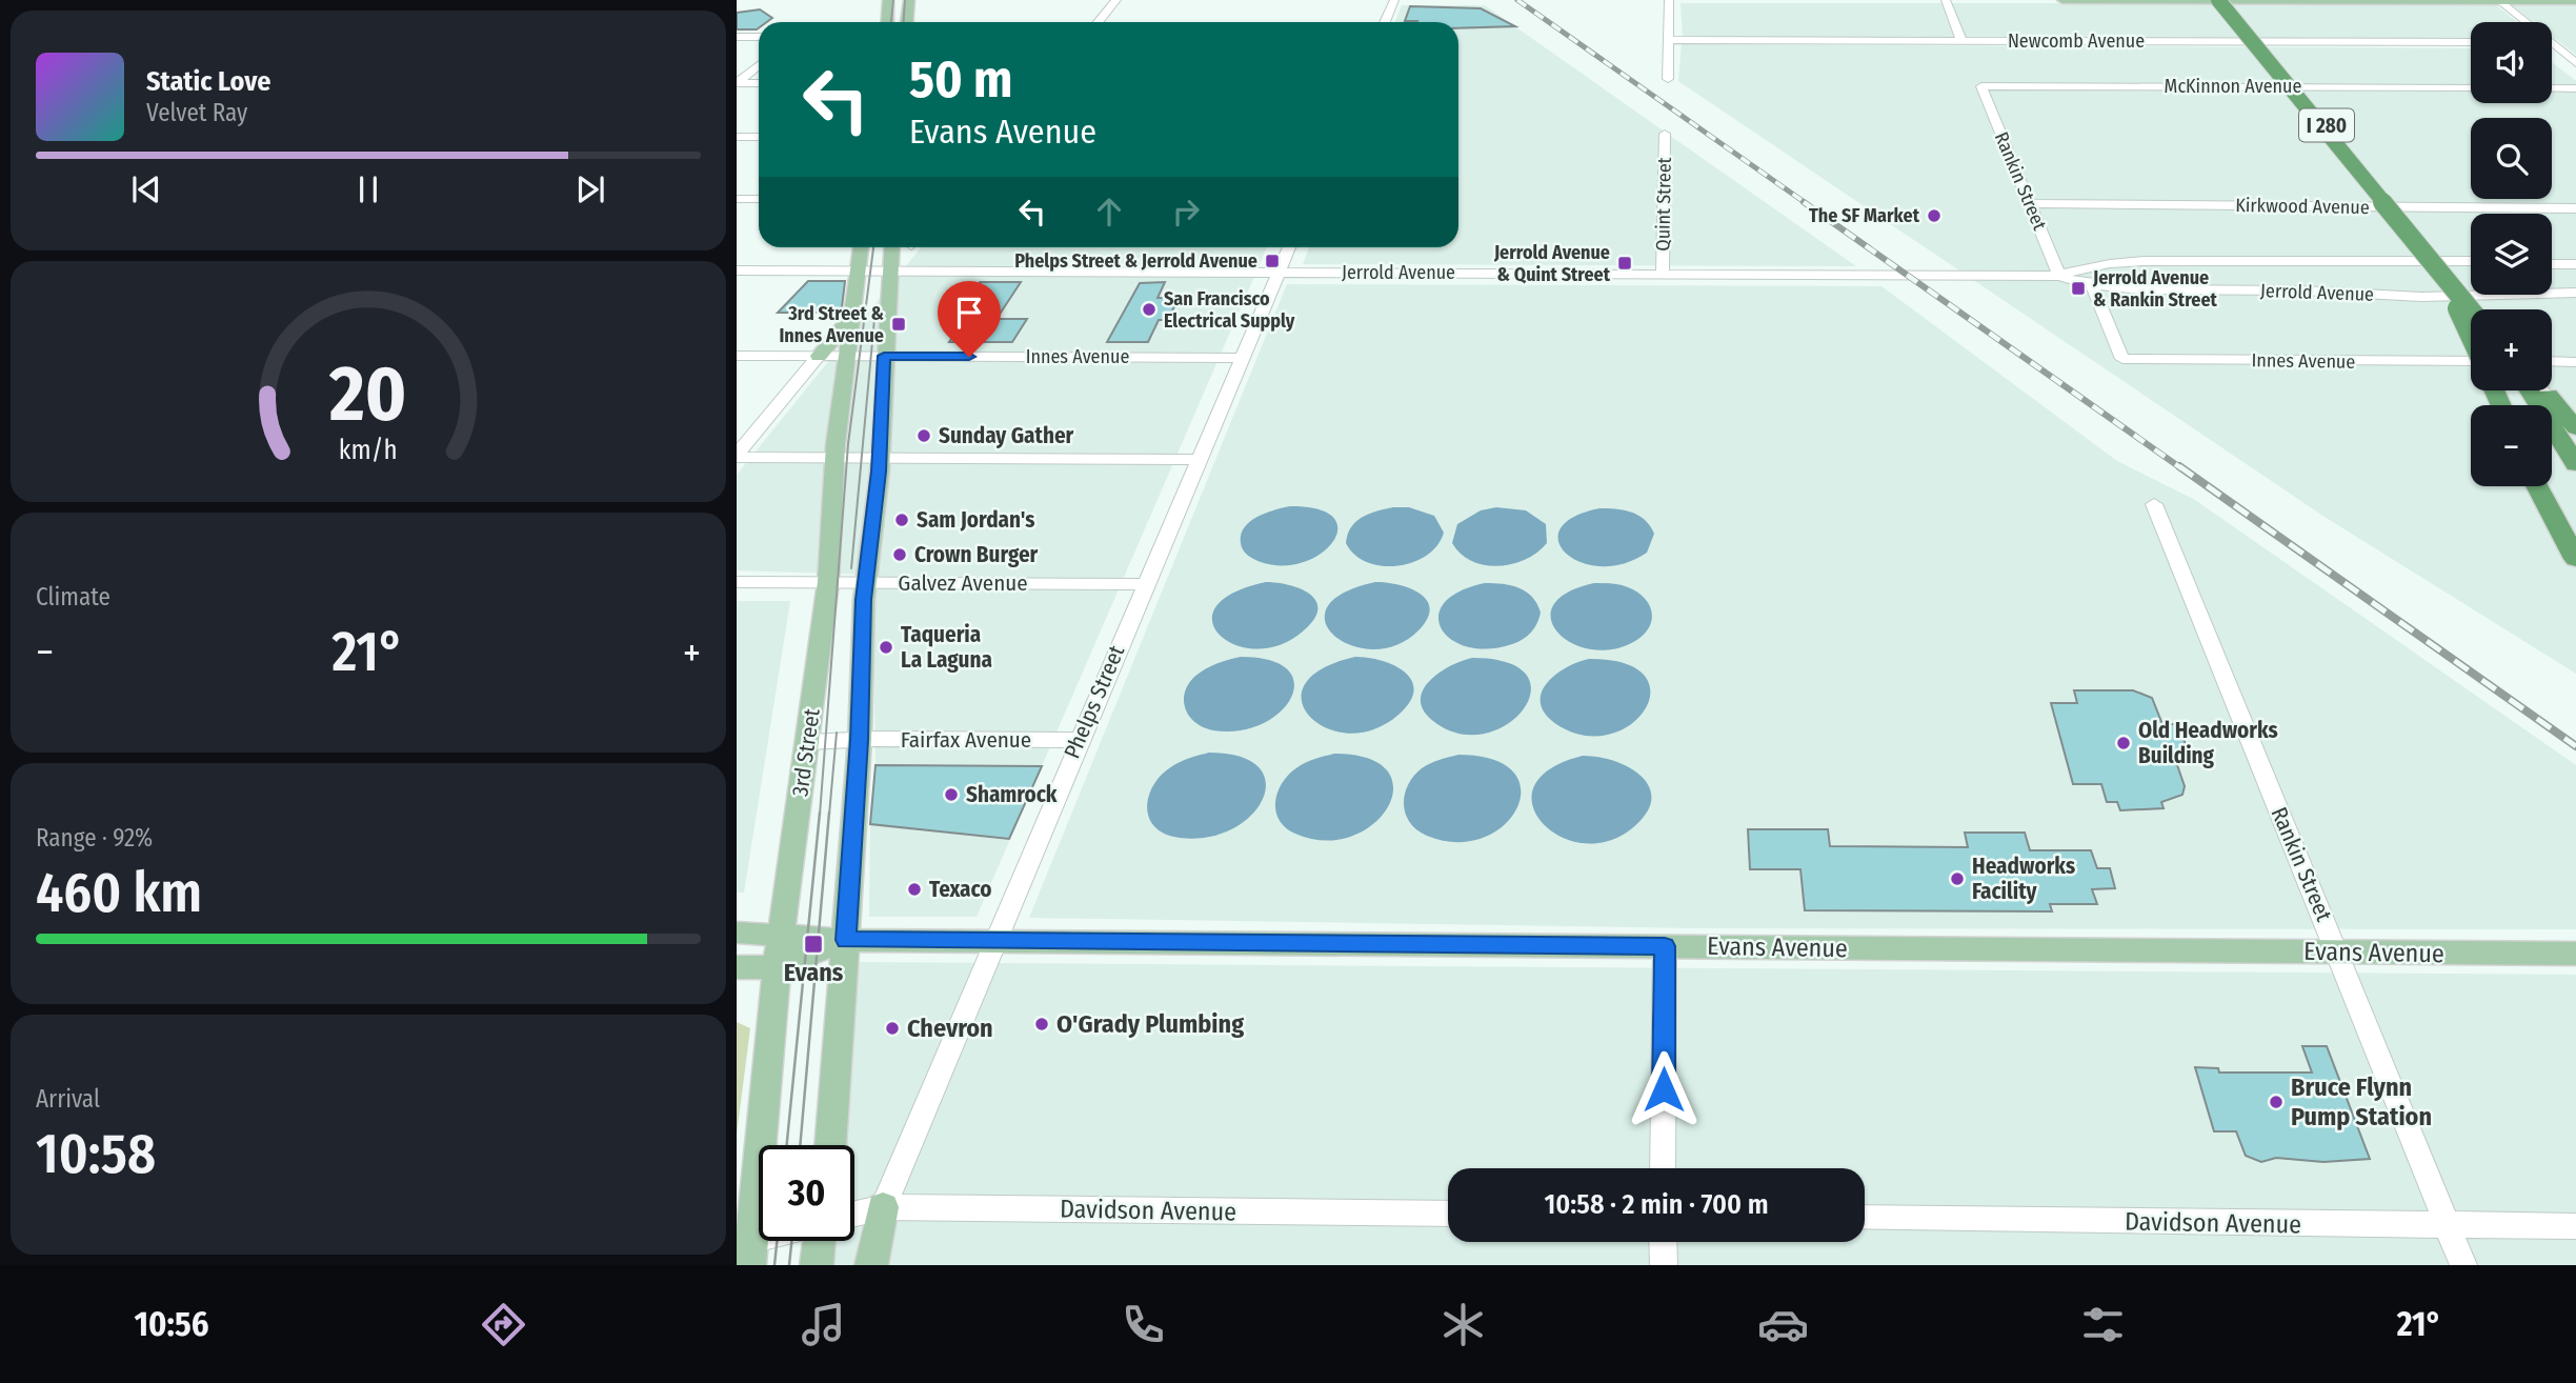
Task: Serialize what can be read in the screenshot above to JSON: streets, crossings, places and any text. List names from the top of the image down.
{
  "streets": {
    "highway": ["I 280"],
    "main road": ["3rd Street", "Evans Avenue"],
    "street": [
      "Newcomb Avenue",
      "McKinnon Avenue",
      "Rankin Street",
      "Quint Street",
      "Kirkwood Avenue",
      "Jerrold Avenue",
      "Innes Avenue",
      "Galvez Avenue",
      "Phelps Street",
      "Fairfax Avenue",
      "Davidson Avenue"
    ]
  },
  "crossings": [
    ["McKinnon Avenue", "Rankin Street"],
    ["Rankin Street", "Kirkwood Avenue"],
    ["Rankin Street", "Jerrold Avenue"],
    ["Rankin Street", "Evans Avenue"],
    ["Rankin Street", "Davidson Avenue"],
    ["Quint Street", "Jerrold Avenue"],
    ["Jerrold Avenue", "Innes Avenue"],
    ["Jerrold Avenue", "Phelps Street"],
    ["Jerrold Avenue", "3rd Street"],
    ["Innes Avenue", "Phelps Street"],
    ["Innes Avenue", "3rd Street"],
    ["Galvez Avenue", "Phelps Street"],
    ["Galvez Avenue", "3rd Street"],
    ["Phelps Street", "Fairfax Avenue"],
    ["Phelps Street", "Evans Avenue"],
    ["Phelps Street", "Davidson Avenue"],
    ["Fairfax Avenue", "3rd Street"],
    ["3rd Street", "Evans Avenue"]
  ],
  "places": {
    "other": [
      "The SF Market",
      "San Francisco Electrical Supply",
      "Sunday Gather",
      "Sam Jordan's",
      "Crown Burger",
      "Taqueria La Laguna",
      "Old Headworks Building",
      "Shamrock",
      "Headworks Facility",
      "Texaco",
      "O'Grady Plumbing",
      "Chevron",
      "Bruce Flynn Pump Station"
    ],
    "transit": [
      "Phelps Street & Jerrold Avenue",
      "Jerrold Avenue & Quint Street",
      "Jerrold Avenue & Rankin Street",
      "3rd Street & Innes Avenue",
      "Evans"
    ]
  },
  "page": {
    "map_buttons": ["+", "−"],
    "turn": ["50 m", "Evans Avenue"],
    "song": ["Static Love", "Velvet Ray"],
    "tile": [
      "Climate",
      ["Range · 92%", "460 km"],
      ["Arrival", "10:58"]
    ],
    "heat": ["−", "21°", "+"],
    "limit": "30",
    "trip": "10:58 · 2 min · 700 m",
    "tabs": ["10:56", "21°"],
    "gauge": ["20", "km/h"]
  }
}
